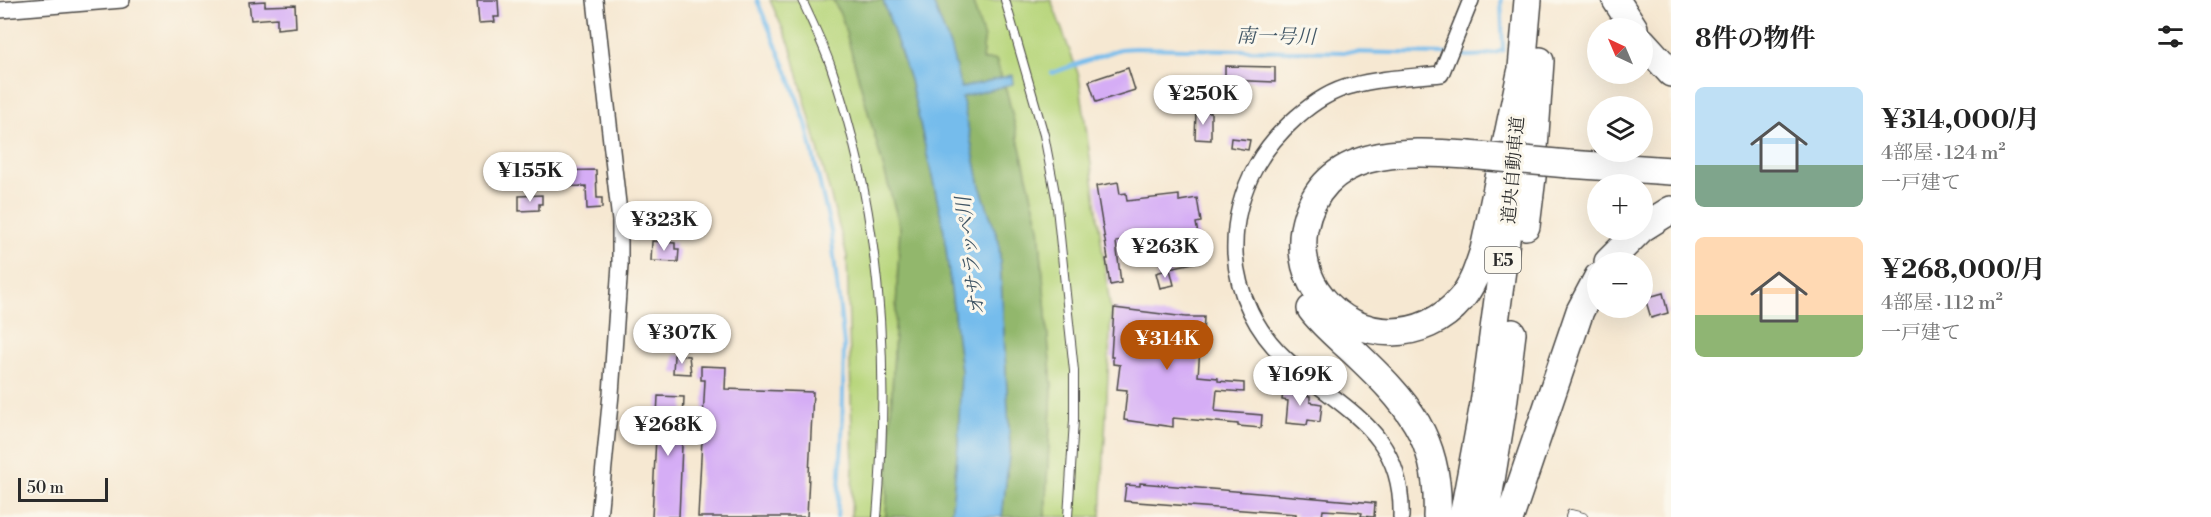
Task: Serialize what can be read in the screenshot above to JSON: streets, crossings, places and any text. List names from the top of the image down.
{
  "streets": {
    "highway": ["道央自動車道", "E5"]
  },
  "water": ["南一号川", "オサラッペ川"],
  "scale_bar": "50 m",
  "north": "top left",
  "page": {
    "heading": "8件の物件",
    "map_buttons": ["+", "−"],
    "list": [
      {
        "name": "¥314,000/月",
        "note": "4部屋 · 124 m² · 一戸建て"
      },
      {
        "name": "¥268,000/月",
        "note": "4部屋 · 112 m² · 一戸建て"
      }
    ],
    "price": [
      "¥250K",
      "¥155K",
      "¥323K",
      "¥263K",
      "¥307K",
      "¥314K",
      "¥169K",
      "¥268K"
    ],
    "scale": "50 m"
  }
}
